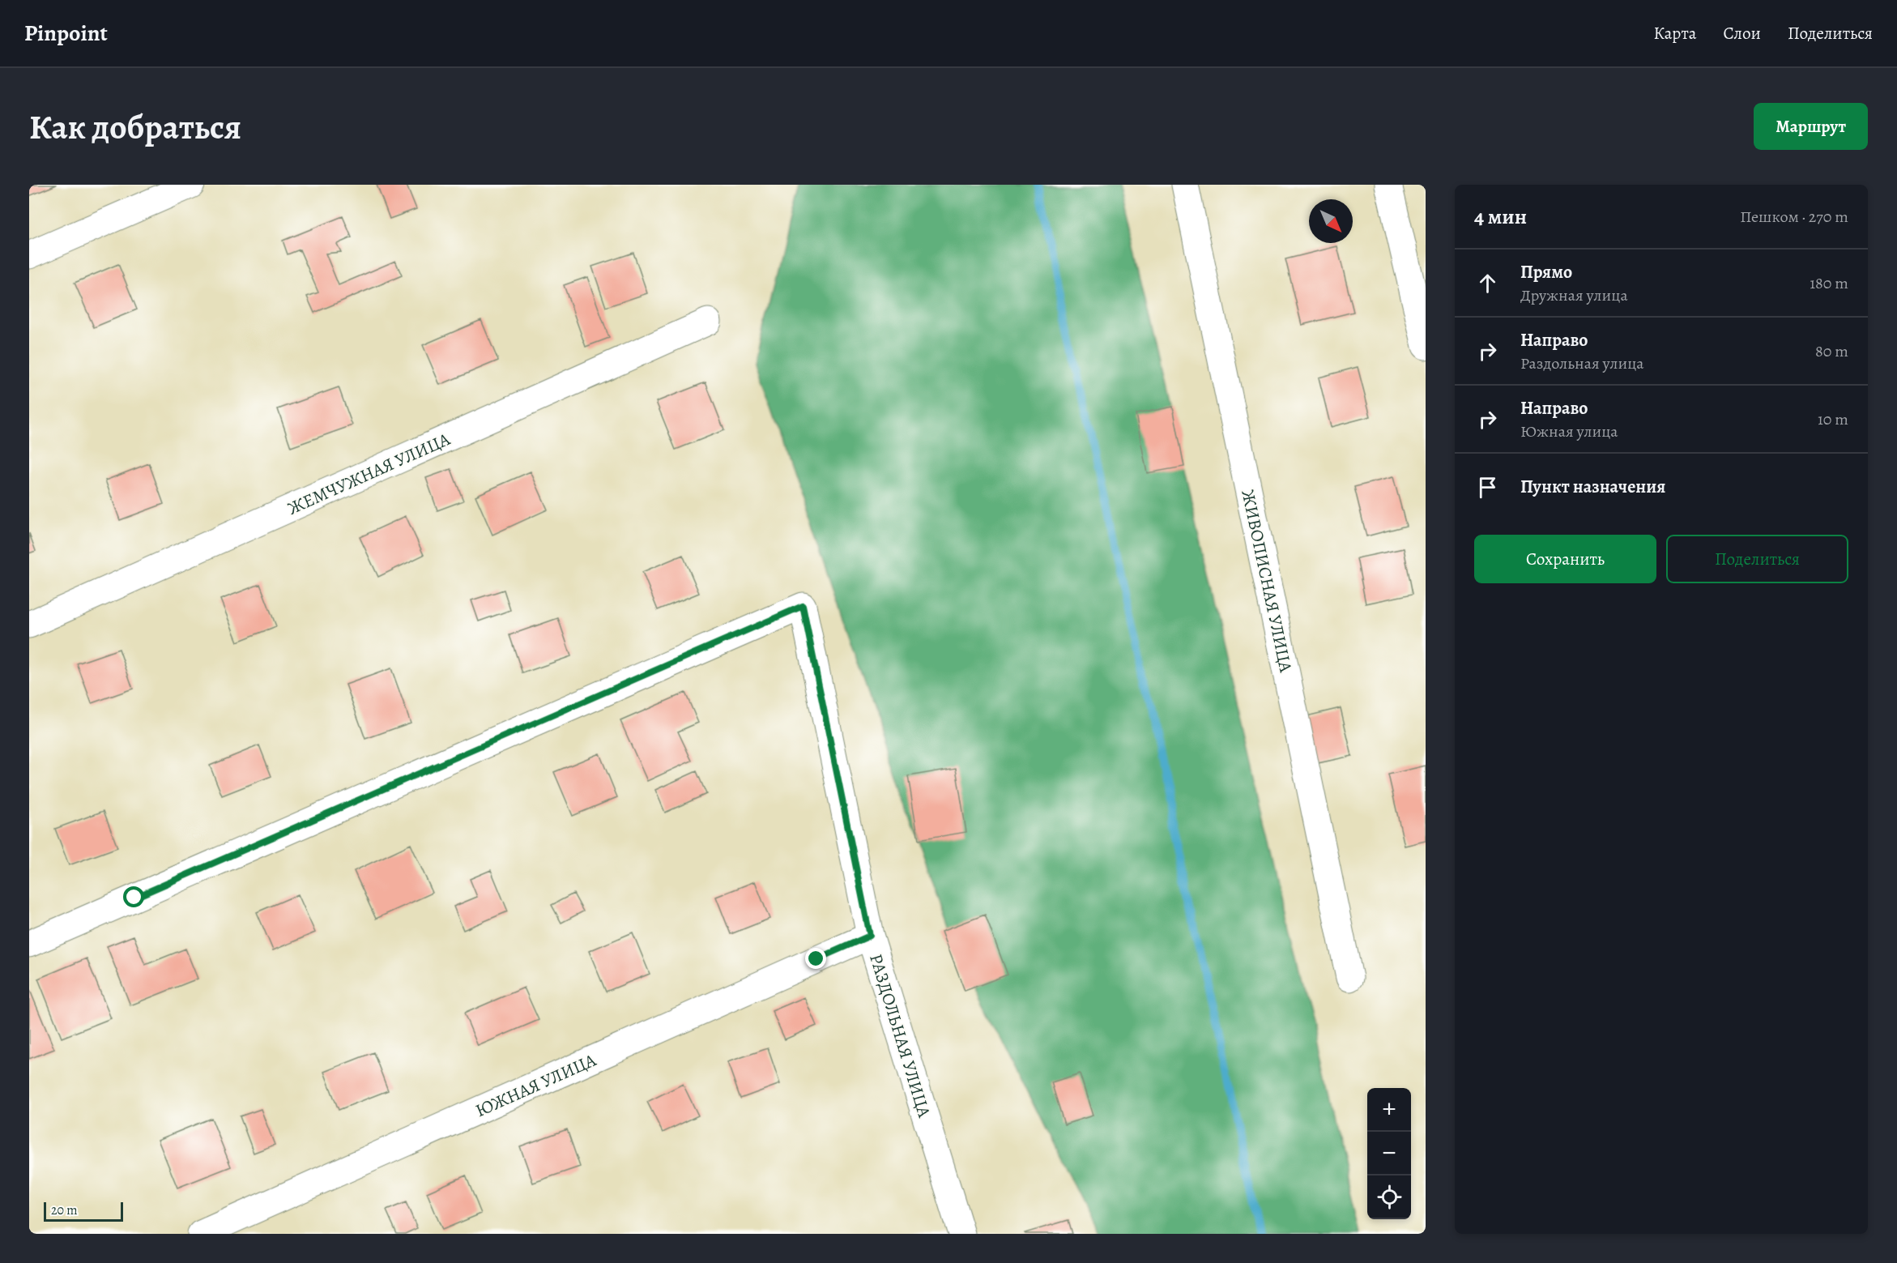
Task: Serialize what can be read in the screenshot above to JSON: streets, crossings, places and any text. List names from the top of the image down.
{
  "streets": {
    "street": [
      "ЖЕМЧУЖНАЯ УЛИЦА",
      "ЖИВОПИСНАЯ УЛИЦА",
      "РАЗДОЛЬНАЯ УЛИЦА",
      "ЮЖНАЯ УЛИЦА"
    ]
  },
  "crossings": [
    ["РАЗДОЛЬНАЯ УЛИЦА", "ЮЖНАЯ УЛИЦА"]
  ],
  "scale_bar": "20 m",
  "north": "bottom right",
  "page": {
    "header": "Pinpoint",
    "nav": ["Карта", "Слои", "Поделиться"],
    "buttons": [
      "Маршрут",
      ["Сохранить", "Поделиться"]
    ],
    "title": "Как добраться",
    "heading": ["4 мин", "Пешком · 270 m"],
    "list": [
      ["Прямо", "Дружная улица", "180 m"],
      ["Направо", "Раздольная улица", "80 m"],
      ["Направо", "Южная улица", "10 m"],
      "Пункт назначения"
    ],
    "map_buttons": ["+", "−"],
    "scale": "20 m"
  }
}
